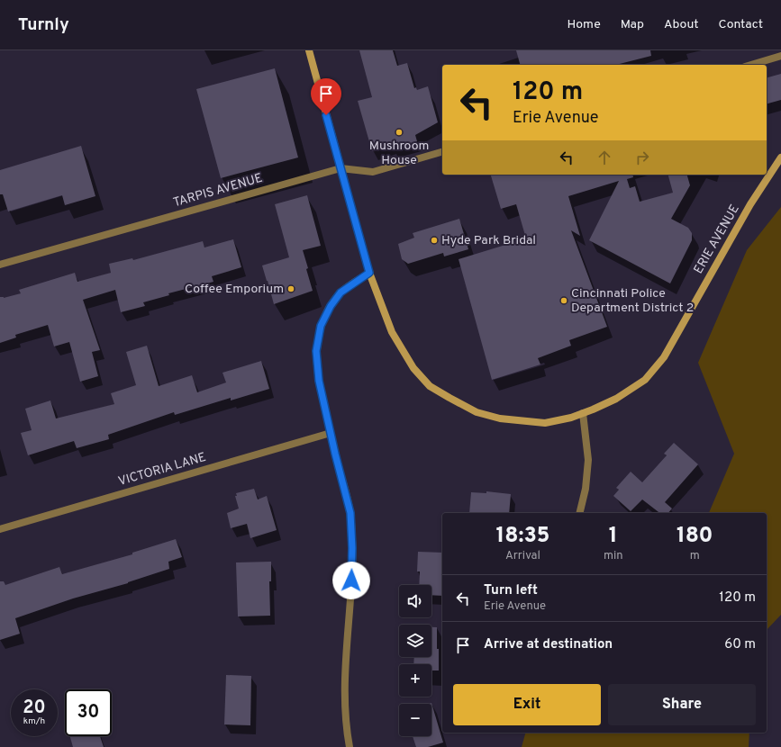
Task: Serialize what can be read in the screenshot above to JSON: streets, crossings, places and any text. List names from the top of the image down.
{
  "streets": {
    "street": ["TARPIS AVENUE", "ERIE AVENUE", "VICTORIA LANE"]
  },
  "crossings": [
    ["TARPIS AVENUE", "ERIE AVENUE"]
  ],
  "places": [
    "Mushroom House",
    "Hyde Park Bridal",
    "Coffee Emporium",
    "Cincinnati Police Department District 2"
  ],
  "page": {
    "header": "Turnly",
    "nav": [
      "Home",
      "Map",
      "About",
      "Contact"
    ],
    "turn": ["120 m", "Erie Avenue"],
    "eta": [
      "18:35",
      "Arrival",
      "1",
      "min",
      "180",
      "m"
    ],
    "list": [
      {
        "name": "Turn left",
        "note": "Erie Avenue",
        "value": "120 m"
      },
      {
        "name": "Arrive at destination",
        "value": "60 m"
      }
    ],
    "map_buttons": ["+", "−"],
    "buttons": ["Exit", "Share"],
    "speed": "20 km/h",
    "limit": "30"
  }
}
